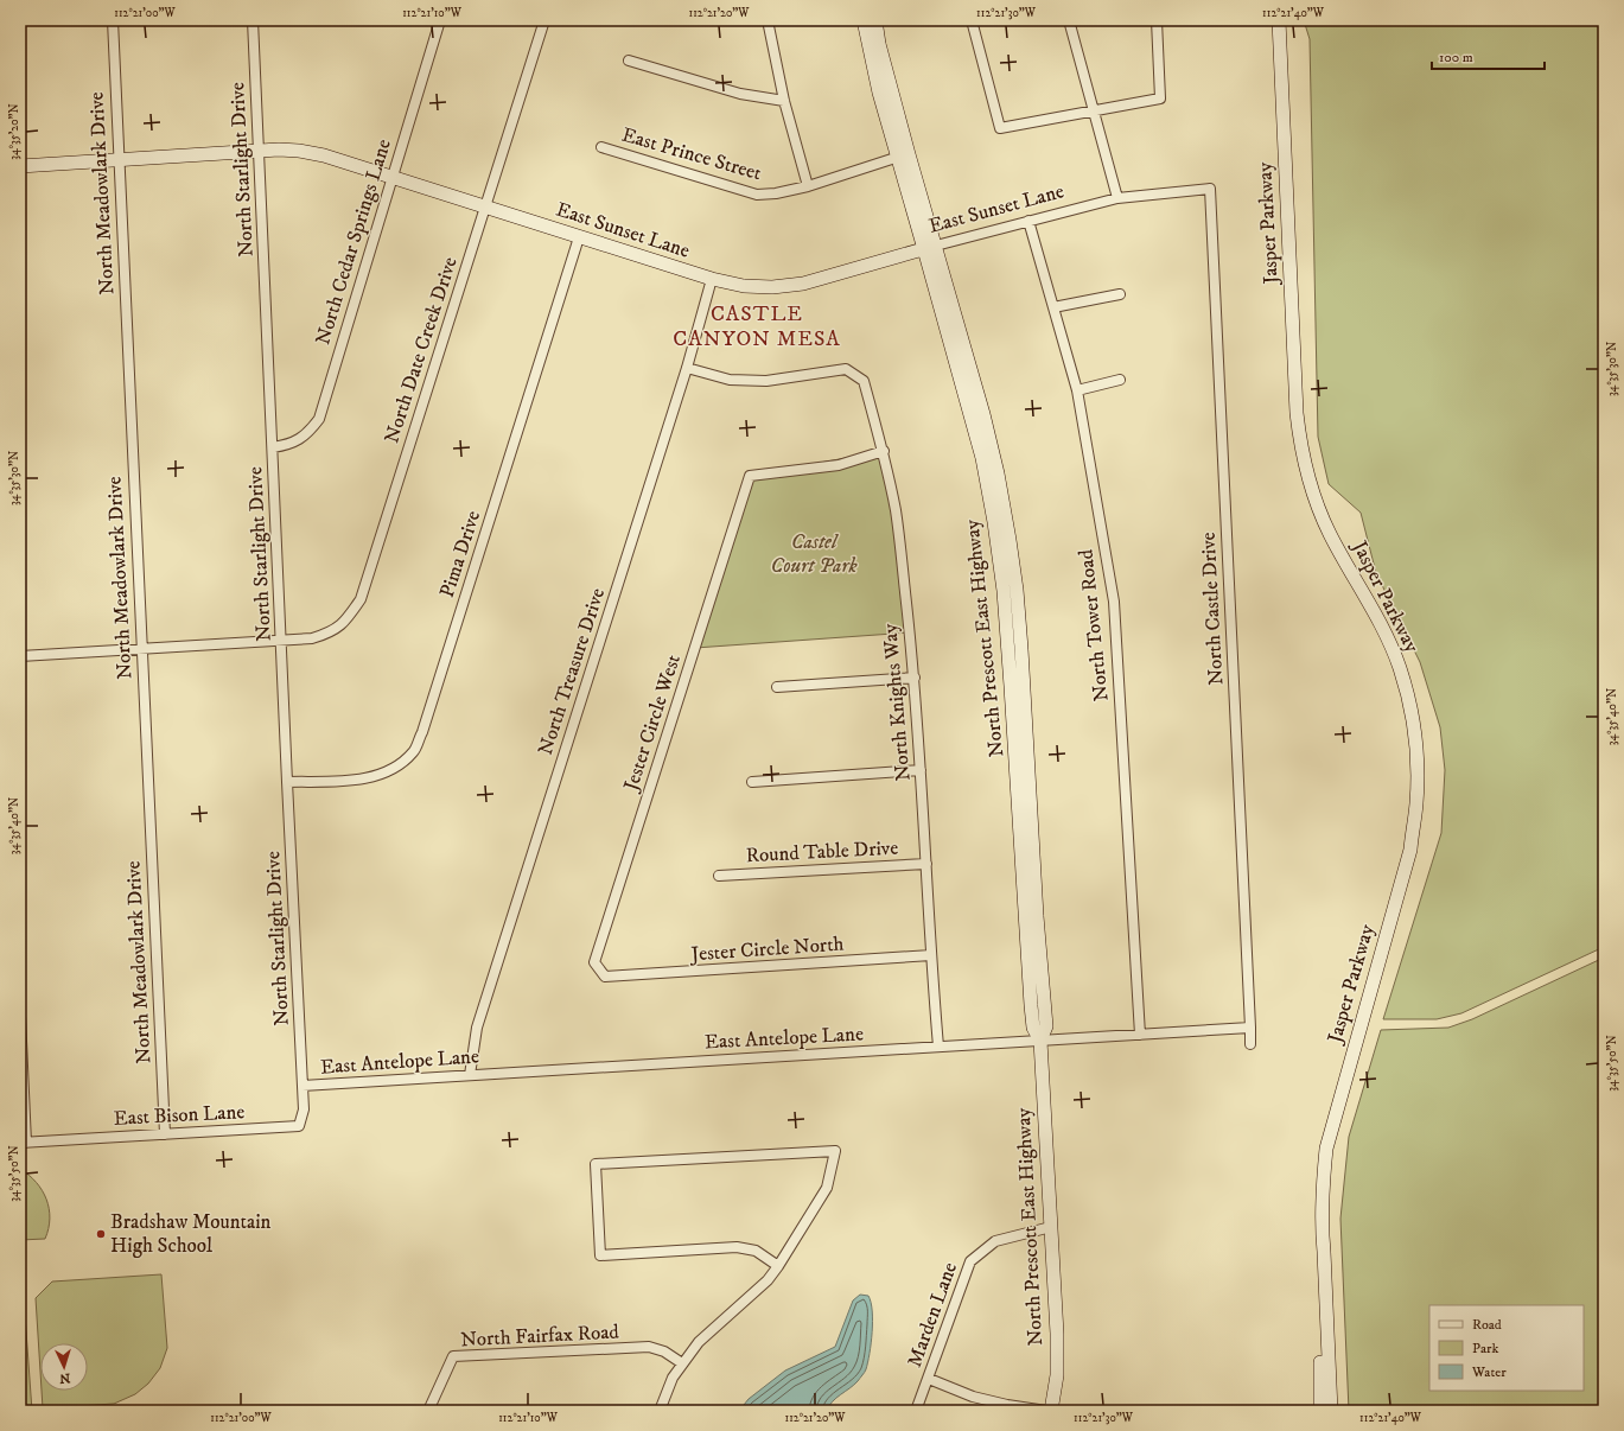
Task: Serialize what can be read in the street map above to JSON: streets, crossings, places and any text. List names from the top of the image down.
{
  "streets": {
    "street": [
      "East Prince Street",
      "North Starlight Drive",
      "North Meadowlark Drive",
      "East Sunset Lane",
      "Jasper Parkway",
      "North Cedar Springs Lane",
      "North Date Creek Drive",
      "Pima Drive",
      "North Castle Drive",
      "North Tower Road",
      "North Prescott East Highway",
      "North Treasure Drive",
      "North Knights Way",
      "Jester Circle West",
      "Round Table Drive",
      "Jester Circle North",
      "East Antelope Lane",
      "East Bison Lane",
      "Marden Lane",
      "North Fairfax Road"
    ]
  },
  "crossings": [
    ["East Prince Street", "North Prescott East Highway"],
    ["North Starlight Drive", "East Sunset Lane"],
    ["North Starlight Drive", "North Cedar Springs Lane"],
    ["North Starlight Drive", "North Date Creek Drive"],
    ["North Starlight Drive", "Pima Drive"],
    ["North Starlight Drive", "East Antelope Lane"],
    ["North Starlight Drive", "East Bison Lane"],
    ["North Meadowlark Drive", "East Sunset Lane"],
    ["North Meadowlark Drive", "North Date Creek Drive"],
    ["North Meadowlark Drive", "East Bison Lane"],
    ["East Sunset Lane", "North Cedar Springs Lane"],
    ["East Sunset Lane", "North Date Creek Drive"],
    ["East Sunset Lane", "Pima Drive"],
    ["East Sunset Lane", "North Castle Drive"],
    ["East Sunset Lane", "North Tower Road"],
    ["East Sunset Lane", "North Prescott East Highway"],
    ["East Sunset Lane", "North Treasure Drive"],
    ["North Castle Drive", "East Antelope Lane"],
    ["North Tower Road", "East Antelope Lane"],
    ["North Prescott East Highway", "East Antelope Lane"],
    ["North Prescott East Highway", "Marden Lane"],
    ["North Treasure Drive", "North Knights Way"],
    ["North Treasure Drive", "East Antelope Lane"],
    ["North Knights Way", "Jester Circle West"],
    ["North Knights Way", "Round Table Drive"],
    ["North Knights Way", "Jester Circle North"],
    ["North Knights Way", "East Antelope Lane"],
    ["Jester Circle West", "Jester Circle North"],
    ["East Antelope Lane", "East Bison Lane"]
  ],
  "districts": ["CASTLE CANYON MESA"],
  "parks": ["Castel Court Park"],
  "places": ["Bradshaw Mountain High School"],
  "legend": ["Road", "Park", "Water"],
  "scale_bar": "100 m",
  "north": "bottom",
  "coordinates": [
    "112°21'00\"W",
    "112°21'10\"W",
    "112°21'20\"W",
    "112°21'30\"W",
    "112°21'40\"W",
    "34°35'20\"N",
    "34°35'30\"N",
    "34°35'40\"N",
    "34°35'50\"N"
  ]
}
